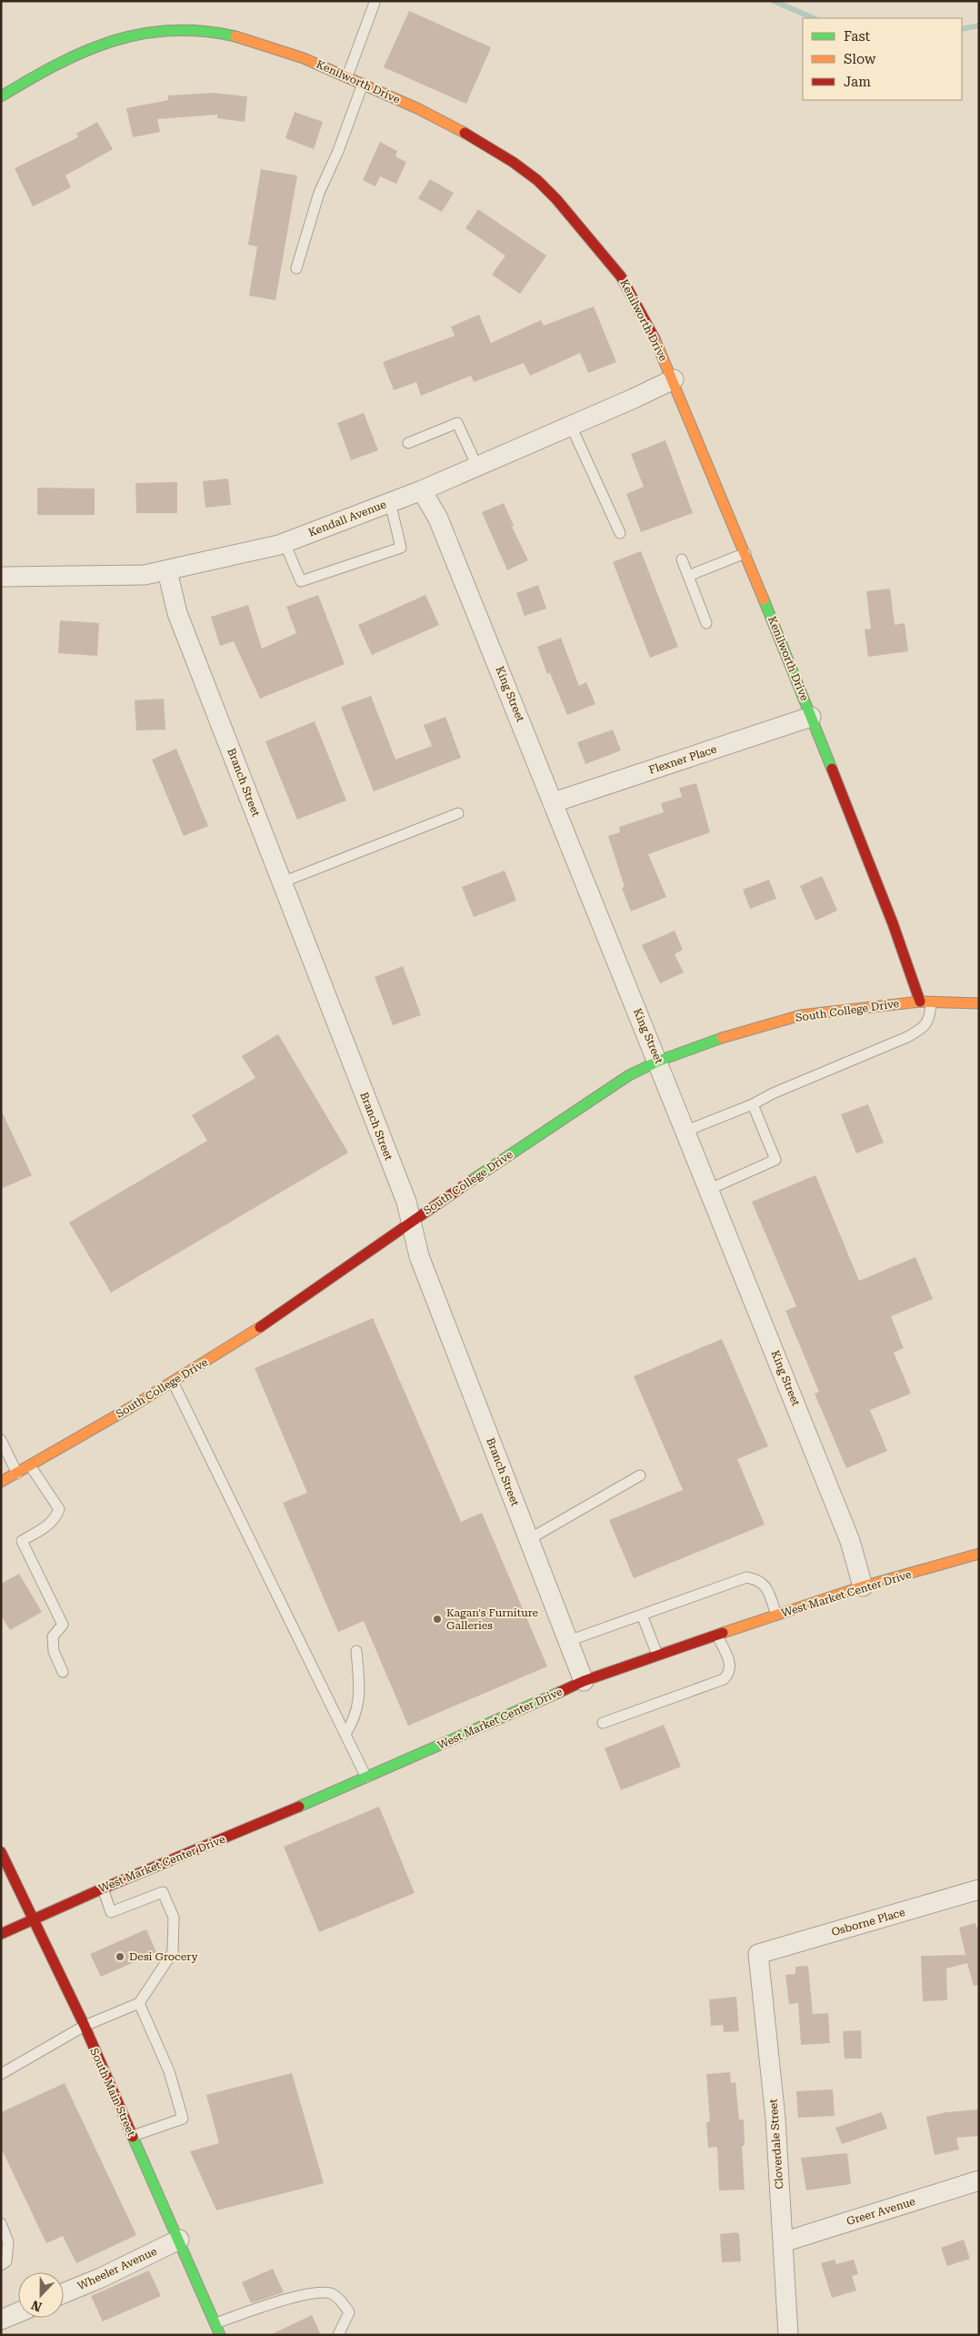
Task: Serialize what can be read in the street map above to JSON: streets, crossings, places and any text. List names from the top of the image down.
{
  "streets": {
    "main road": [
      "Kenilworth Drive",
      "South College Drive",
      "West Market Center Drive",
      "South Main Street"
    ],
    "street": [
      "Kendall Avenue",
      "King Street",
      "Flexner Place",
      "Branch Street",
      "Osborne Place",
      "Cloverdale Street",
      "Greer Avenue",
      "Wheeler Avenue"
    ]
  },
  "crossings": [
    ["Kenilworth Drive", "Kendall Avenue"],
    ["Kenilworth Drive", "Flexner Place"],
    ["Kenilworth Drive", "South College Drive"],
    ["Kendall Avenue", "King Street"],
    ["Kendall Avenue", "Branch Street"],
    ["King Street", "Flexner Place"],
    ["King Street", "South College Drive"],
    ["King Street", "West Market Center Drive"],
    ["Branch Street", "South College Drive"],
    ["Branch Street", "West Market Center Drive"],
    ["West Market Center Drive", "South Main Street"],
    ["Osborne Place", "Cloverdale Street"],
    ["South Main Street", "Wheeler Avenue"],
    ["Cloverdale Street", "Greer Avenue"]
  ],
  "places": ["Kagan's Furniture Galleries", "Desi Grocery"],
  "legend": ["Fast", "Slow", "Jam"],
  "north": "bottom"
}
